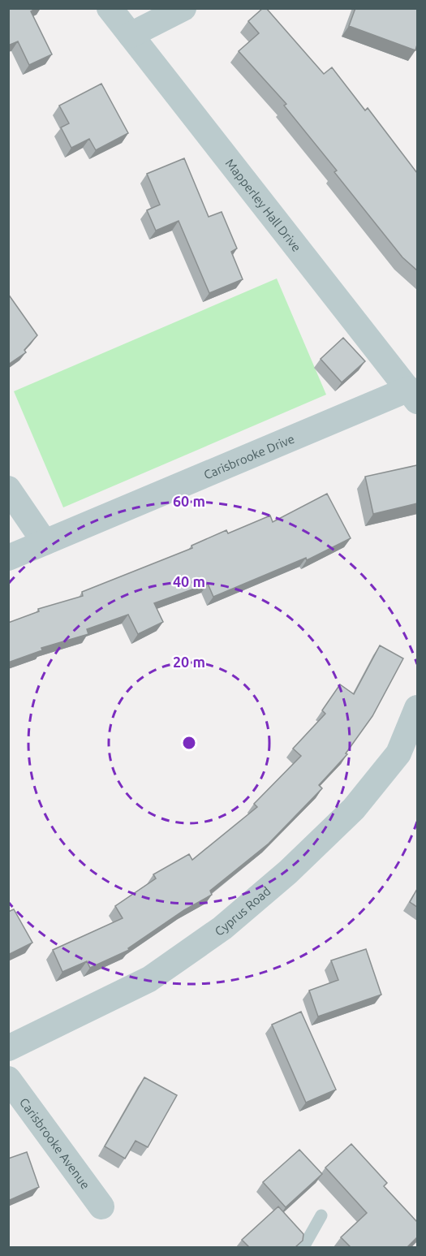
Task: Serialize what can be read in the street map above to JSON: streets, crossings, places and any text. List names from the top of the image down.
{
  "streets": {
    "street": [
      "Mapperley Hall Drive",
      "Carisbrooke Drive",
      "Cyprus Road",
      "Carisbrooke Avenue"
    ]
  },
  "crossings": [
    ["Mapperley Hall Drive", "Carisbrooke Drive"]
  ],
  "rings": ["60 m", "40 m", "20 m"]
}
